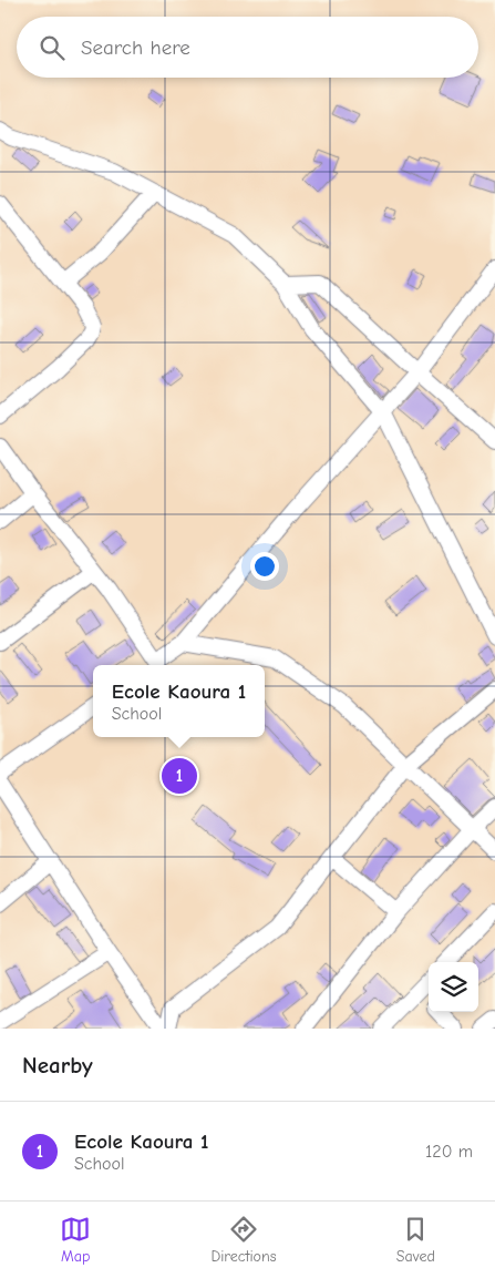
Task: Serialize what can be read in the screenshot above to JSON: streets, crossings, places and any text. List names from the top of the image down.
{
  "page": {
    "search": "Search here",
    "popup": ["Ecole Kaoura 1", "School"],
    "pins": "1",
    "heading": "Nearby",
    "list": [
      {
        "mark": "1",
        "name": "Ecole Kaoura 1",
        "note": "School",
        "value": "120 m"
      }
    ],
    "nav": ["Map", "Directions", "Saved"]
  }
}
